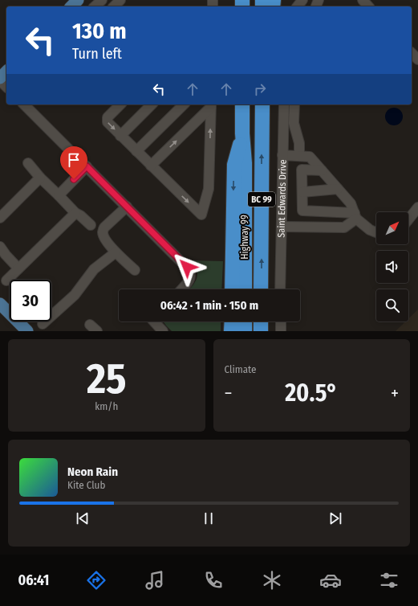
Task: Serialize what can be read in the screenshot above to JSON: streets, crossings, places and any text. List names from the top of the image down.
{
  "streets": {
    "highway": ["BC 99", "Highway 99"],
    "street": ["Saint Edwards Drive"]
  },
  "north": "top right",
  "page": {
    "turn": ["130 m", "Turn left"],
    "limit": "30",
    "trip": "06:42 · 1 min · 150 m",
    "tile": [
      ["25", "km/h"],
      "Climate"
    ],
    "heat": ["−", "20.5°", "+"],
    "song": ["Neon Rain", "Kite Club"],
    "tabs": "06:41"
  }
}
